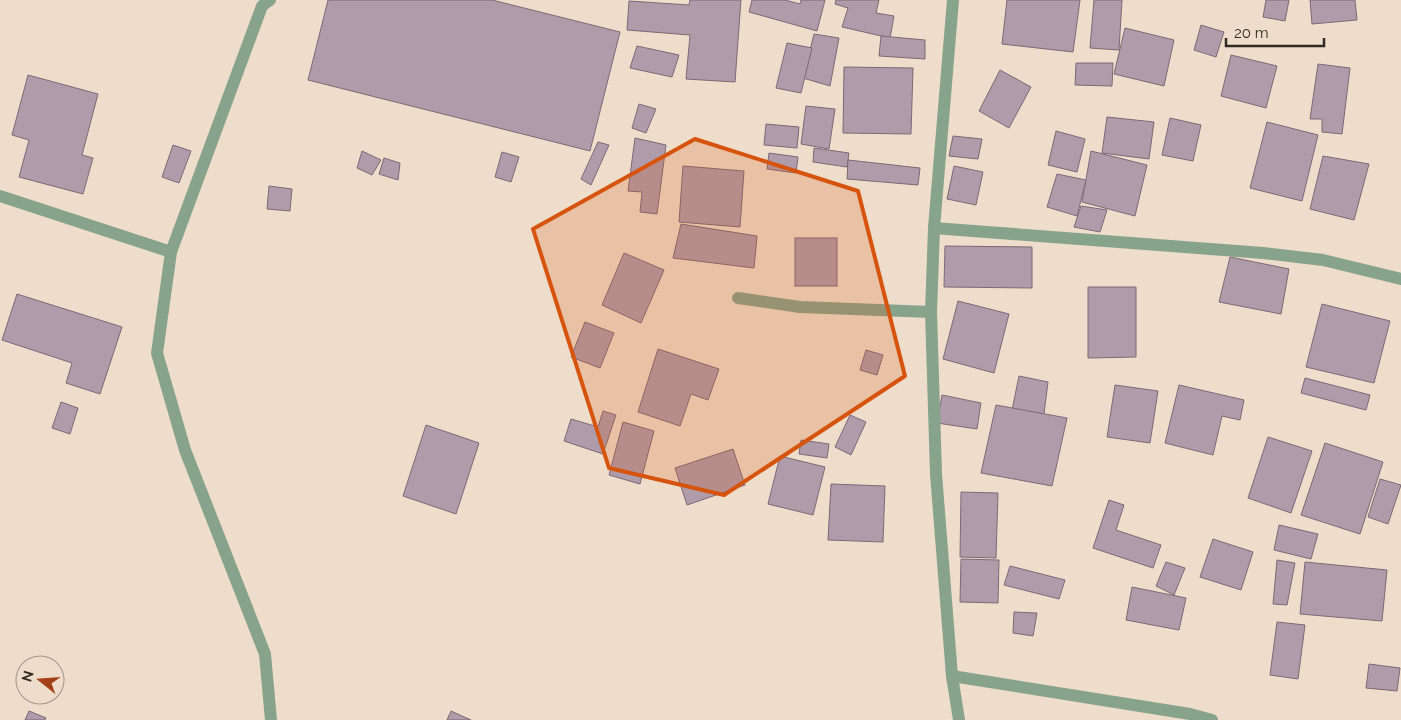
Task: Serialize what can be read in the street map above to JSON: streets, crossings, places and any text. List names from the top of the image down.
{
  "scale_bar": "20 m",
  "north": "left"
}
